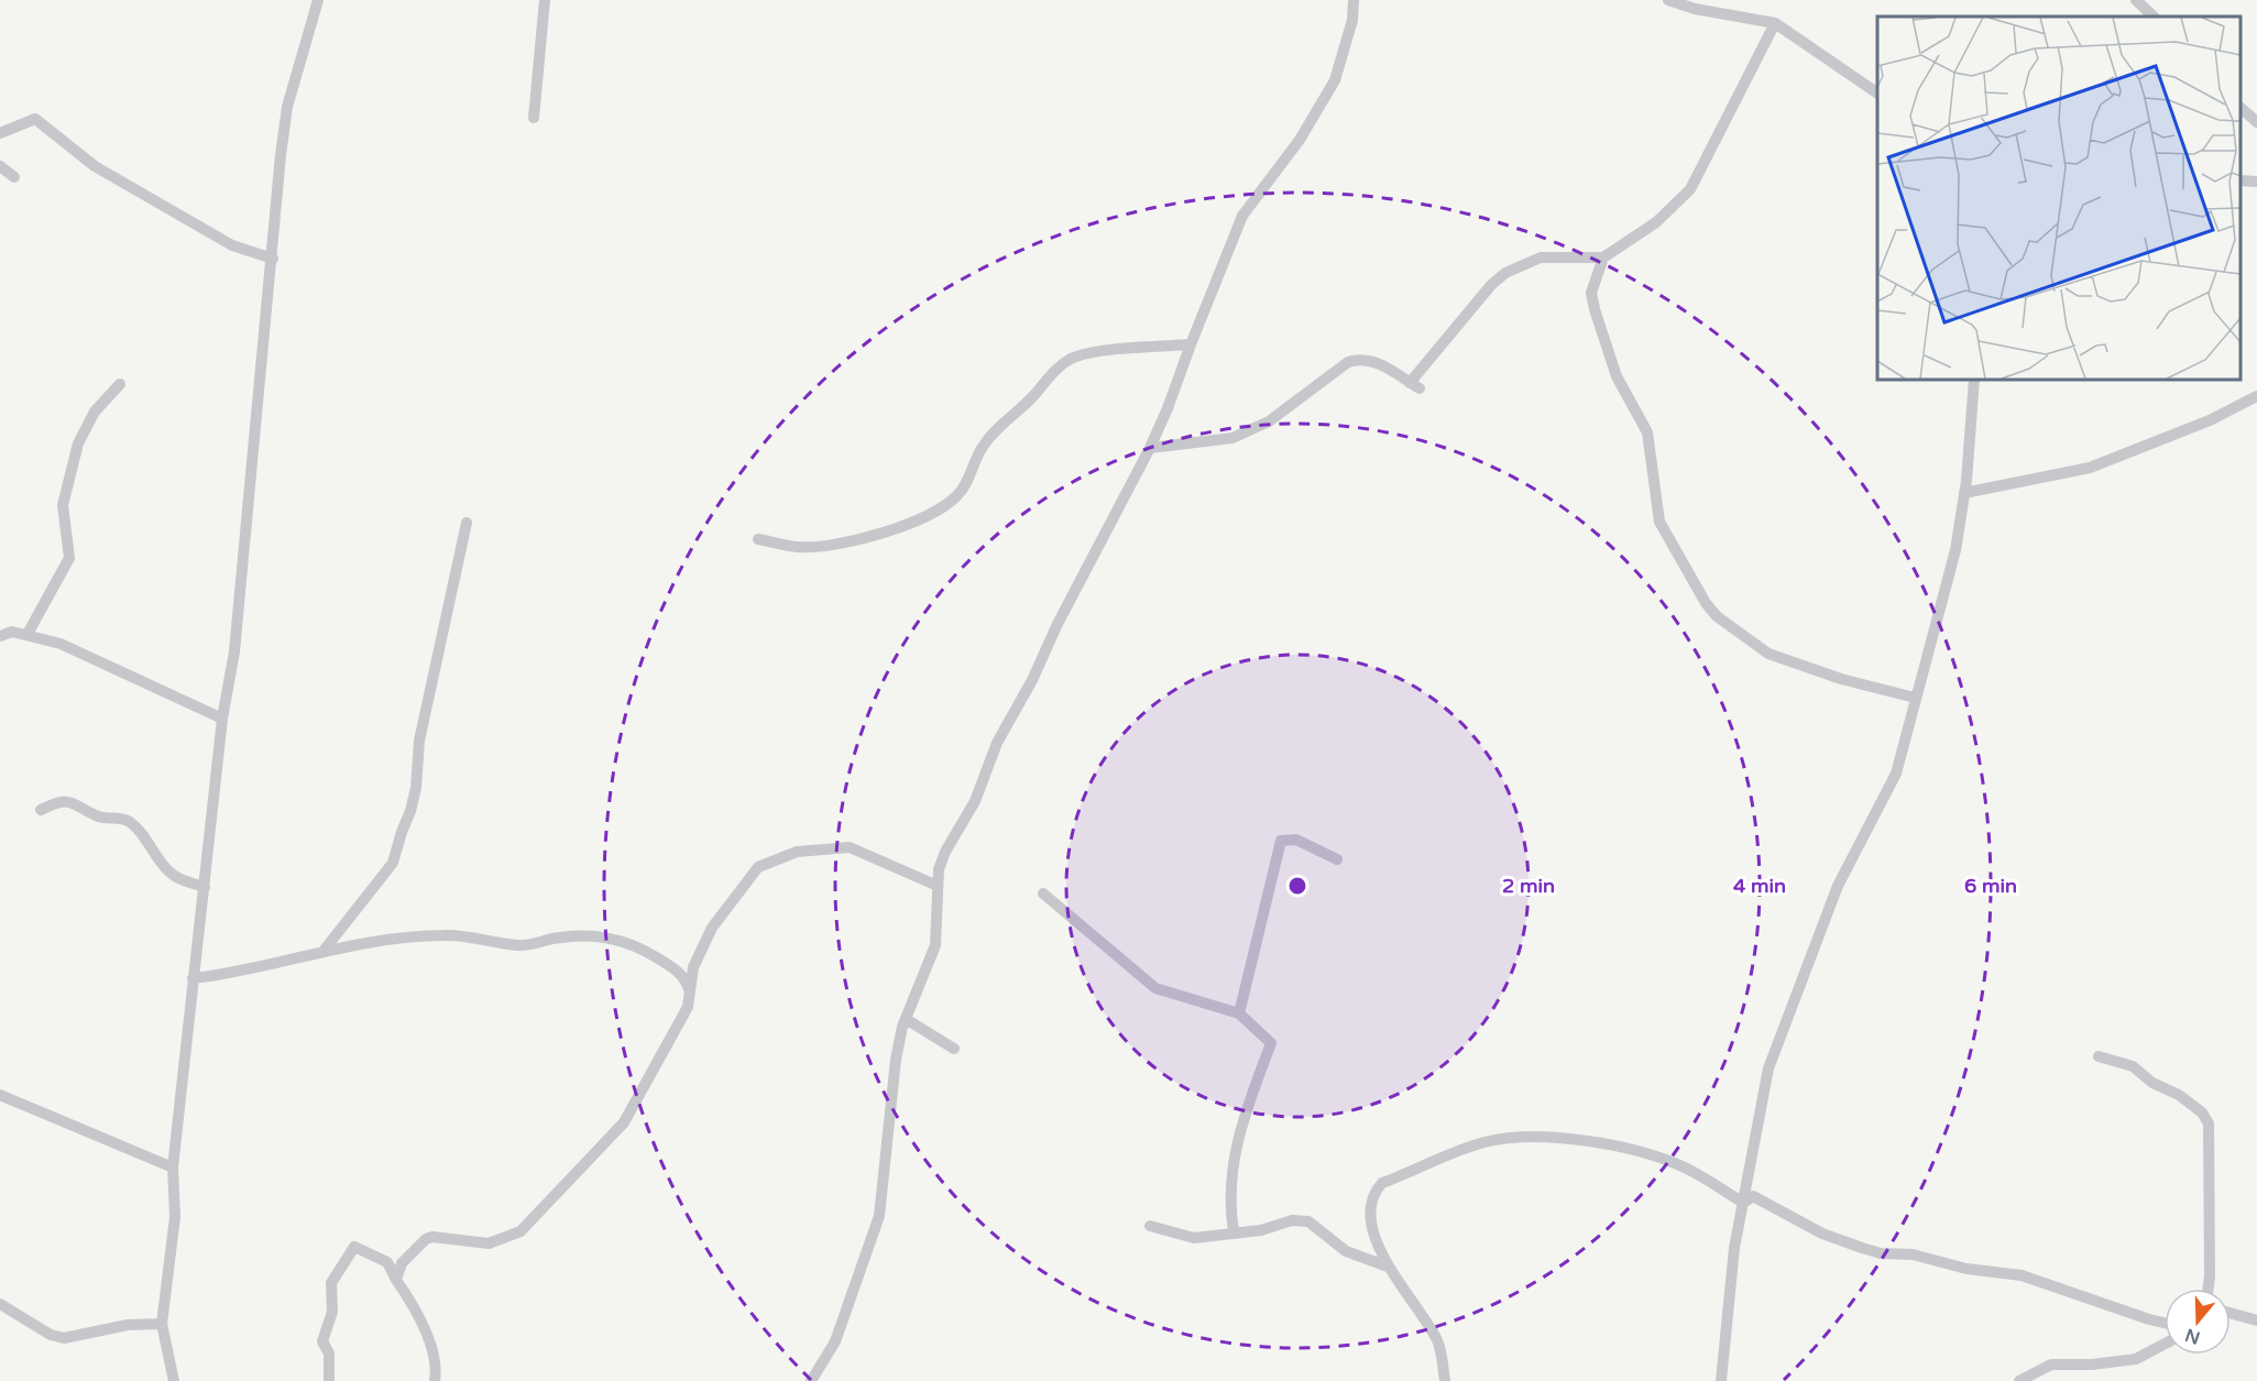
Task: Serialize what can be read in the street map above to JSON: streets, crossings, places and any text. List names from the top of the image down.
{
  "north": "bottom",
  "rings": ["2 min", "4 min", "6 min"]
}
